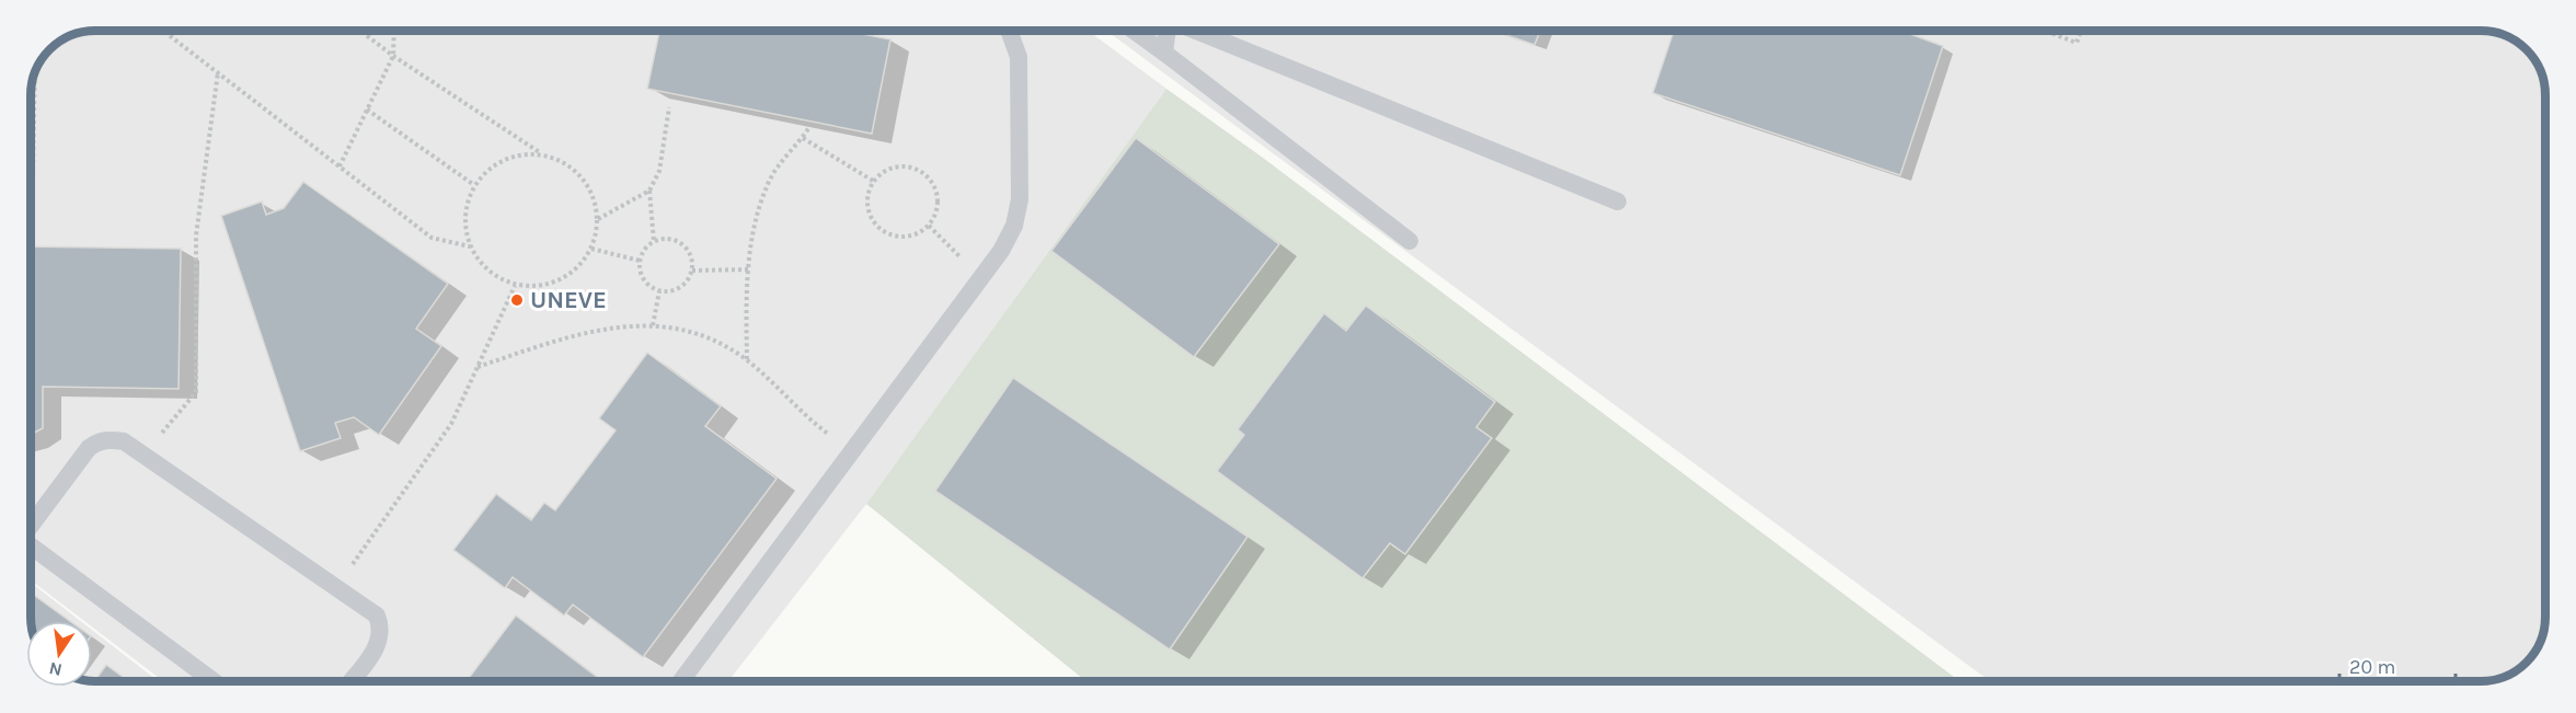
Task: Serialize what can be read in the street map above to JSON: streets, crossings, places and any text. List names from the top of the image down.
{
  "places": ["UNEVE"],
  "scale_bar": "20 m",
  "north": "bottom"
}
